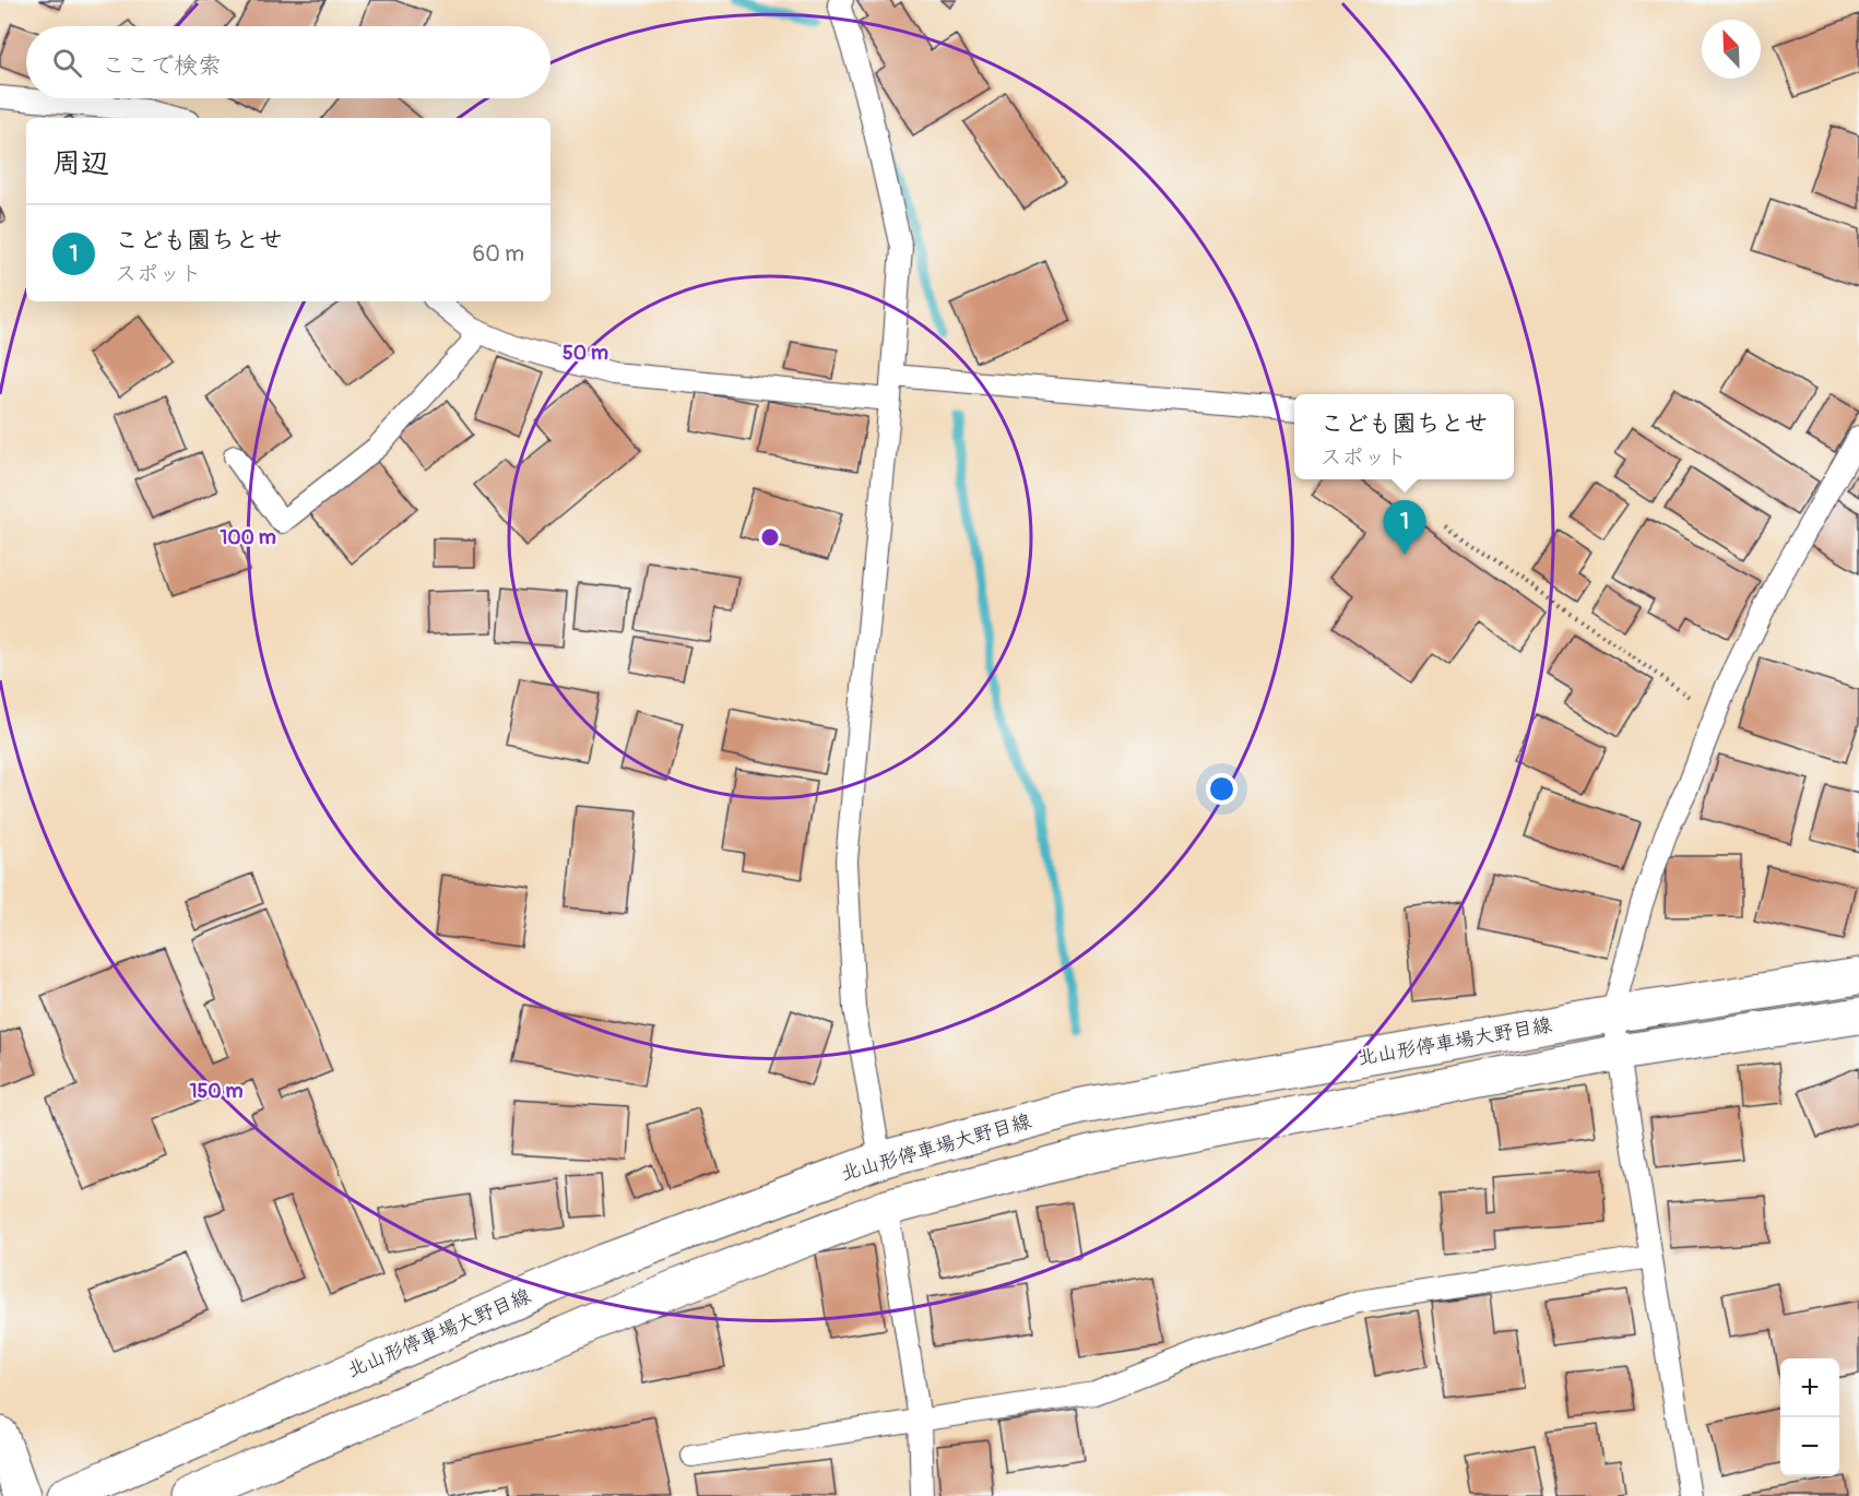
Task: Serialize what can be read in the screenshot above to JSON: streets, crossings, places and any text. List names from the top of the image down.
{
  "streets": {
    "main road": ["北山形停車場大野目線"]
  },
  "north": "top left",
  "page": {
    "search": "ここで検索",
    "heading": "周辺",
    "list": [
      {
        "mark": "1",
        "name": "こども園ちとせ",
        "note": "スポット",
        "value": "60 m"
      }
    ],
    "popup": ["こども園ちとせ", "スポット"],
    "pins": "1",
    "map_buttons": ["+", "−"]
  },
  "rings": ["50 m", "100 m", "150 m"]
}
